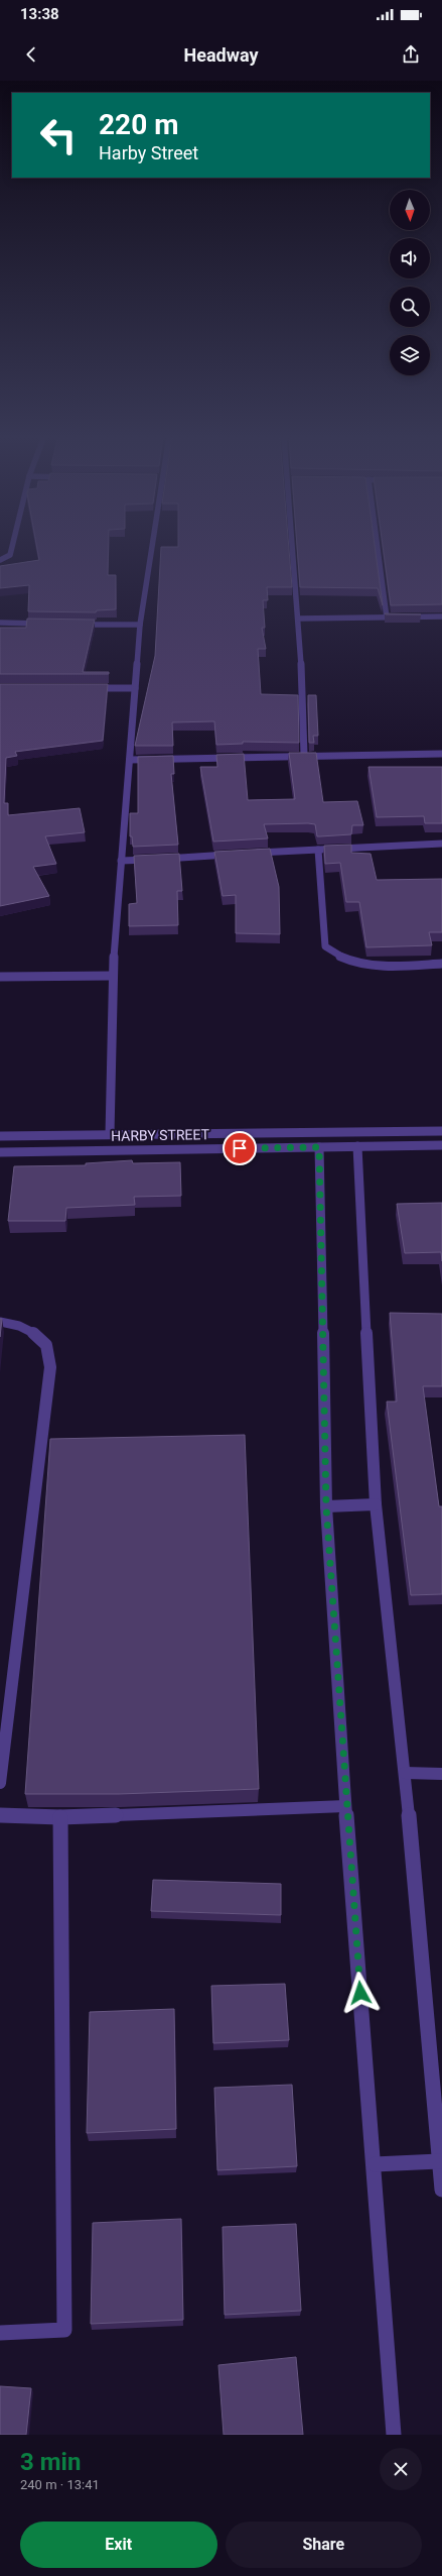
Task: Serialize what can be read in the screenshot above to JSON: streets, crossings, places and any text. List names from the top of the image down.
{
  "streets": {
    "street": ["HARBY STREET"]
  },
  "north": "bottom",
  "page": {
    "status": "13:38",
    "header": "Headway",
    "turn": ["220 m", "Harby Street"],
    "heading": ["3 min", "240 m · 13:41"],
    "buttons": ["Exit", "Share"]
  }
}
